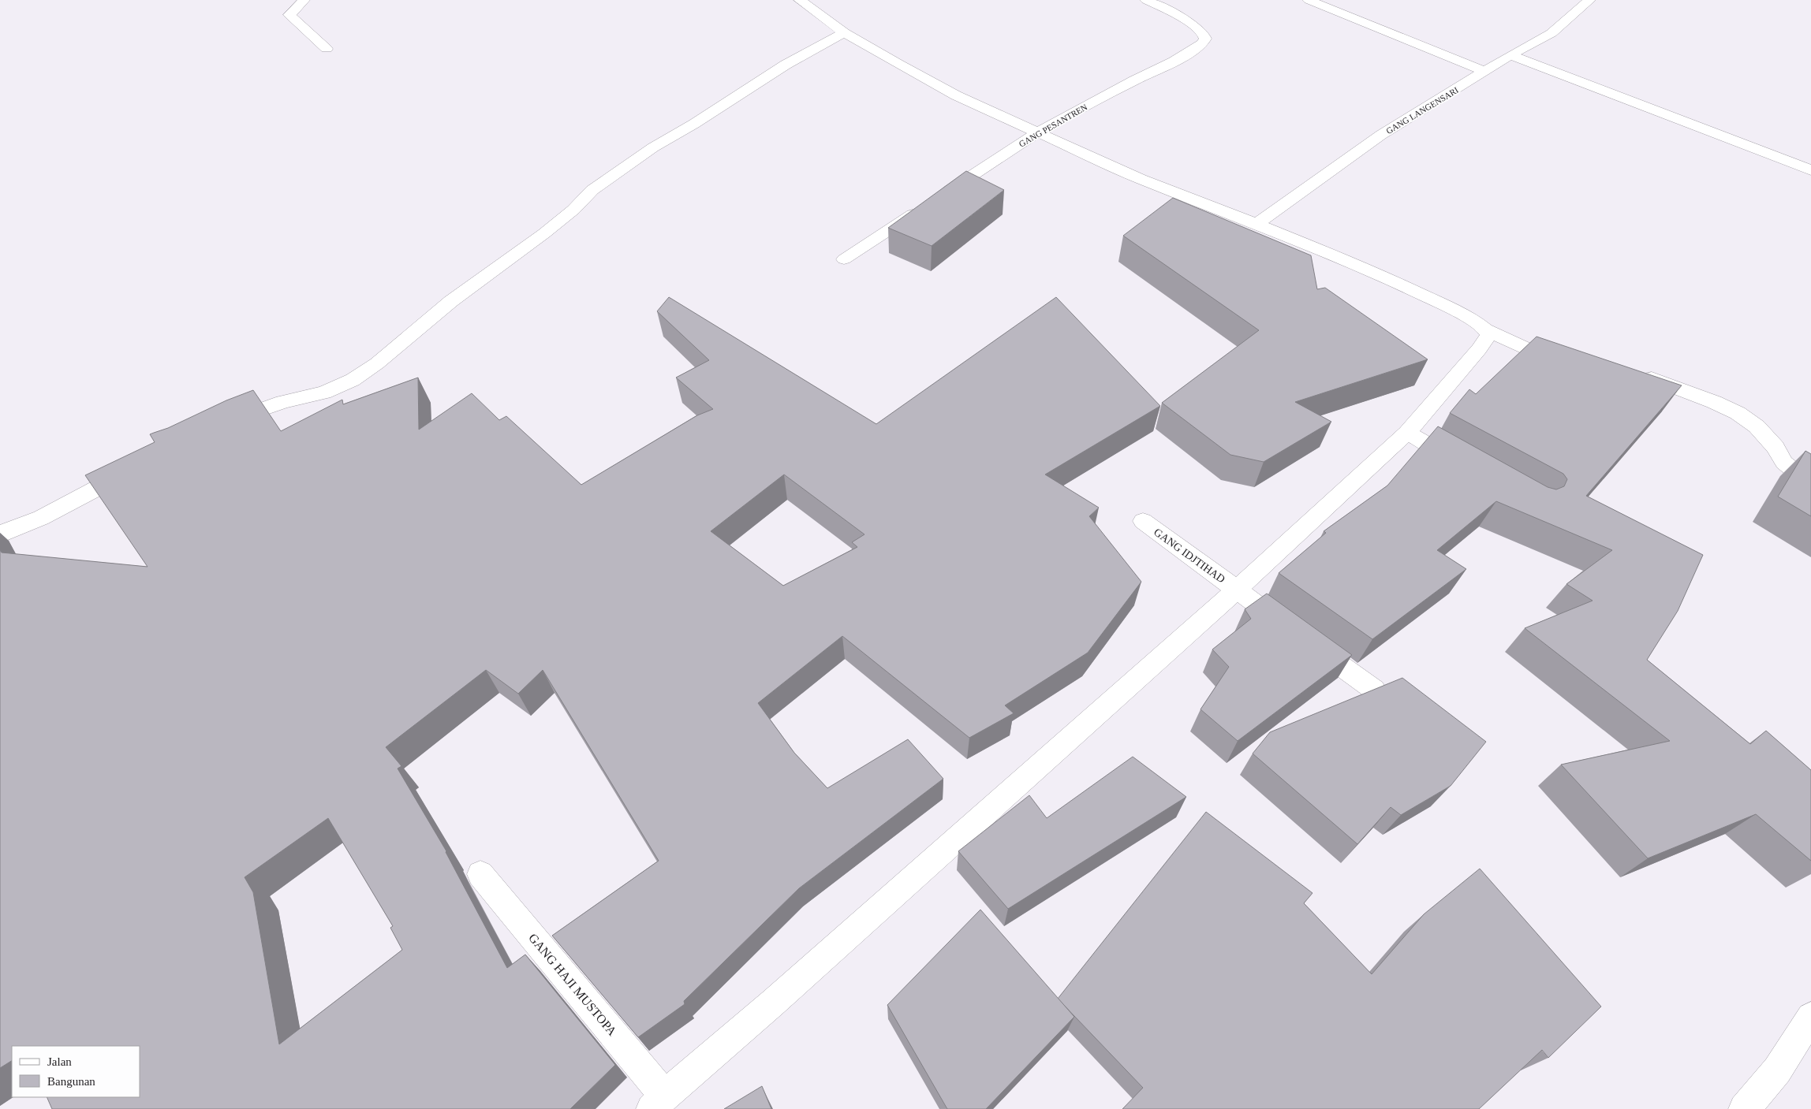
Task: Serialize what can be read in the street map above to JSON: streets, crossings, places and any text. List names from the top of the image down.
{
  "streets": {
    "street": [
      "GANG LANGENSARI",
      "GANG PESANTREN",
      "GANG IDJTIHAD",
      "GANG HAJI MUSTOPA"
    ]
  },
  "legend": ["Jalan", "Bangunan"]
}
